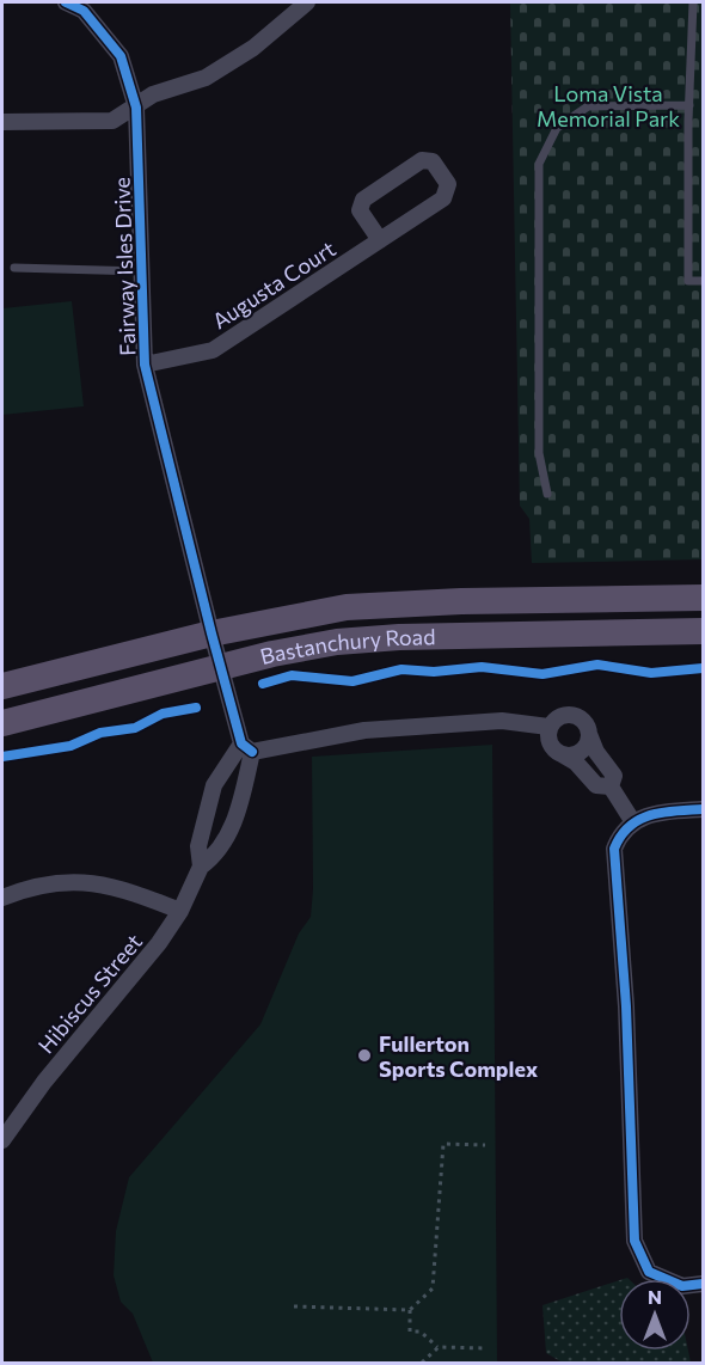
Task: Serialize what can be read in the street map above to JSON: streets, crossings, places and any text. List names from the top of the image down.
{
  "streets": {
    "main road": ["Bastanchury Road"],
    "street": ["Fairway Isles Drive", "Augusta Court", "Hibiscus Street"]
  },
  "crossings": [
    ["Fairway Isles Drive", "Augusta Court"],
    ["Fairway Isles Drive", "Bastanchury Road"],
    ["Fairway Isles Drive", "Hibiscus Street"]
  ],
  "parks": ["Loma Vista Memorial Park"],
  "places": ["Fullerton Sports Complex"],
  "north": "top"
}
